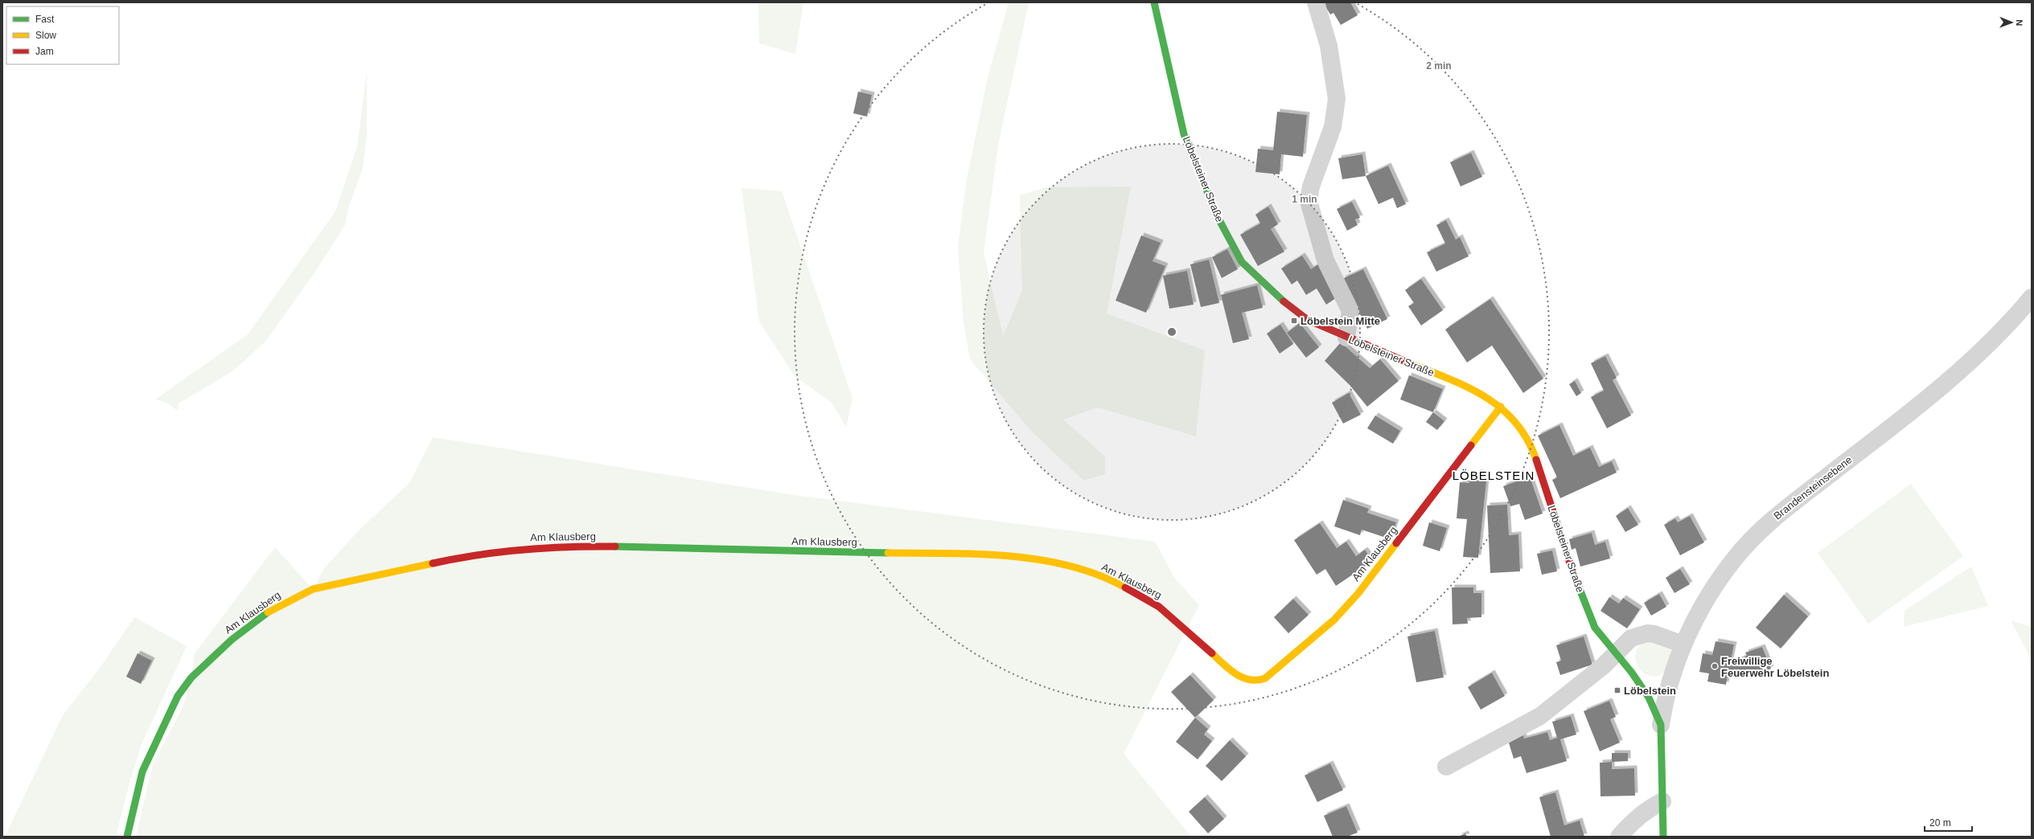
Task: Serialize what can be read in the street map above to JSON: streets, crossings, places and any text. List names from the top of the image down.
{
  "streets": {
    "street": ["Löbelsteiner Straße", "Brandensteinsebene", "Am Klausberg"]
  },
  "crossings": [
    ["Löbelsteiner Straße", "Brandensteinsebene"],
    ["Löbelsteiner Straße", "Am Klausberg"]
  ],
  "districts": ["LÖBELSTEIN"],
  "places": {
    "transit": ["Löbelstein Mitte", "Löbelstein"],
    "other": ["Freiwillige Feuerwehr Löbelstein"]
  },
  "legend": ["Fast", "Slow", "Jam"],
  "scale_bar": "20 m",
  "north": "right",
  "rings": ["2 min", "1 min"]
}
